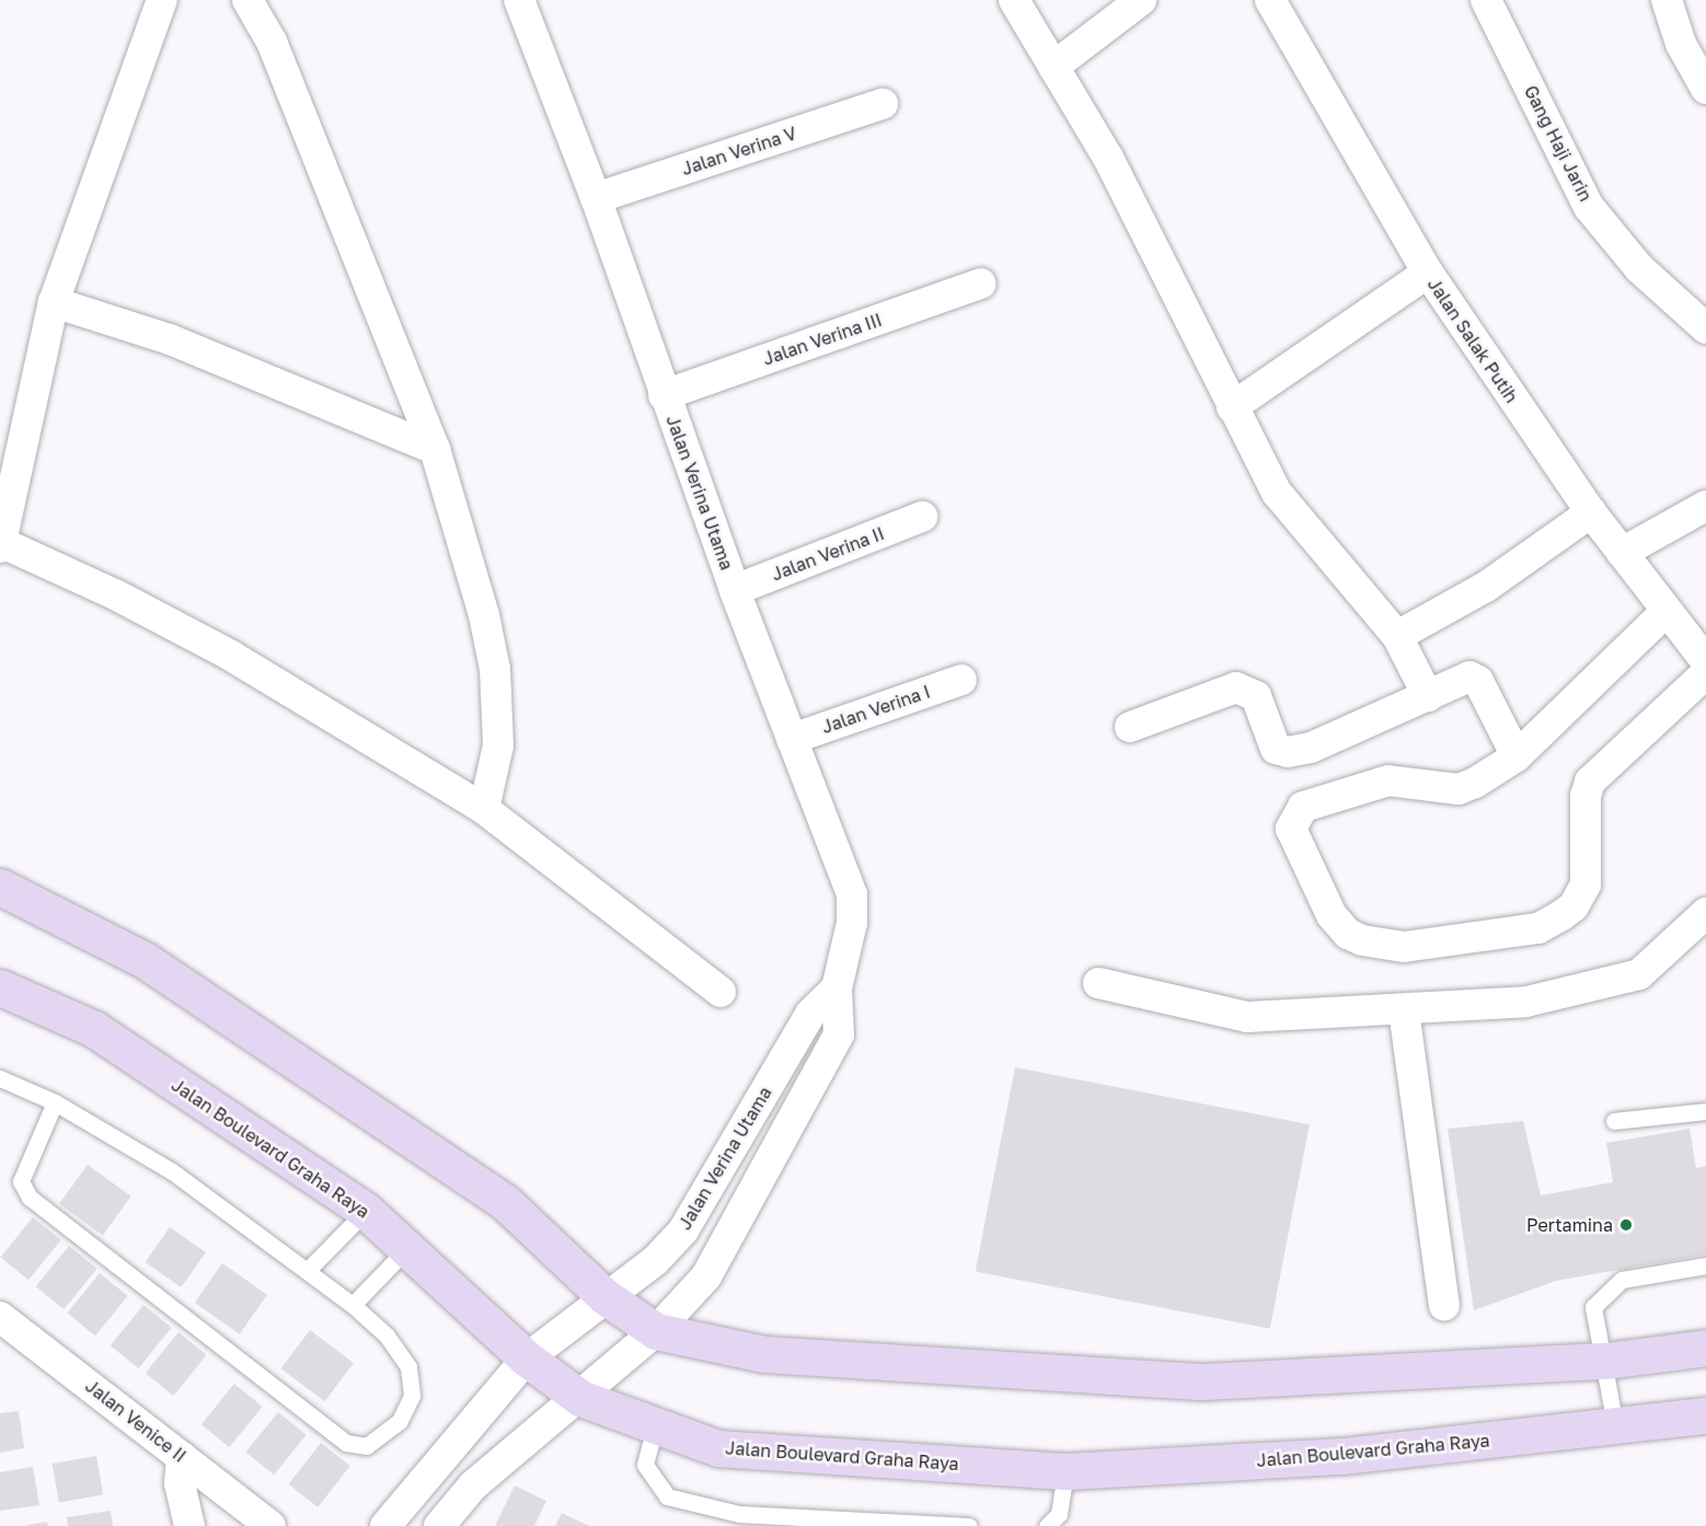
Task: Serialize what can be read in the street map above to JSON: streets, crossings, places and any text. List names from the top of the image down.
{
  "streets": {
    "main road": ["Jalan Boulevard Graha Raya"],
    "street": [
      "Gang Haji Jarin",
      "Jalan Verina V",
      "Jalan Verina III",
      "Jalan Salak Putih",
      "Jalan Verina Utama",
      "Jalan Verina II",
      "Jalan Verina I",
      "Jalan Venice II"
    ]
  },
  "crossings": [
    ["Jalan Verina V", "Jalan Verina Utama"],
    ["Jalan Verina III", "Jalan Verina Utama"],
    ["Jalan Verina Utama", "Jalan Verina II"],
    ["Jalan Verina Utama", "Jalan Verina I"],
    ["Jalan Verina Utama", "Jalan Boulevard Graha Raya"]
  ],
  "places": ["Pertamina"]
}
